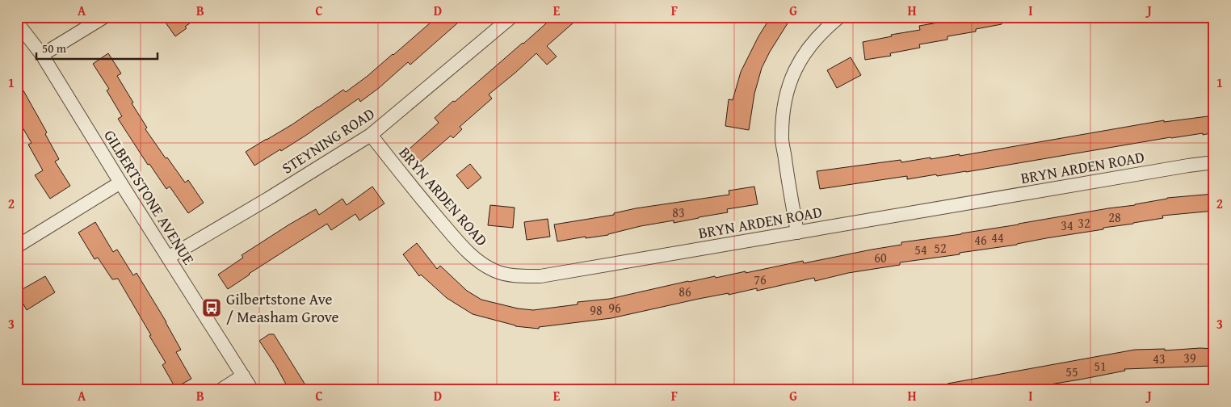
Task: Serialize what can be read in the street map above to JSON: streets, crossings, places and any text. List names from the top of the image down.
{
  "streets": {
    "street": ["STEYNING ROAD", "BRYN ARDEN ROAD", "GILBERTSTONE AVENUE"]
  },
  "crossings": [
    ["STEYNING ROAD", "BRYN ARDEN ROAD"],
    ["STEYNING ROAD", "GILBERTSTONE AVENUE"]
  ],
  "places": {
    "bus stop": ["Gilbertstone Ave / Measham Grove"]
  },
  "house_numbers": [
    "83",
    "28",
    "32",
    "34",
    "44",
    "46",
    "52",
    "54",
    "60",
    "76",
    "86",
    "96",
    "98",
    "39",
    "43",
    "51",
    "55"
  ],
  "scale_bar": "50 m",
  "grid": {
    "columns": [
      "A",
      "B",
      "C",
      "D",
      "E",
      "F",
      "G",
      "H",
      "I",
      "J"
    ],
    "rows": ["1", "2", "3"]
  }
}
